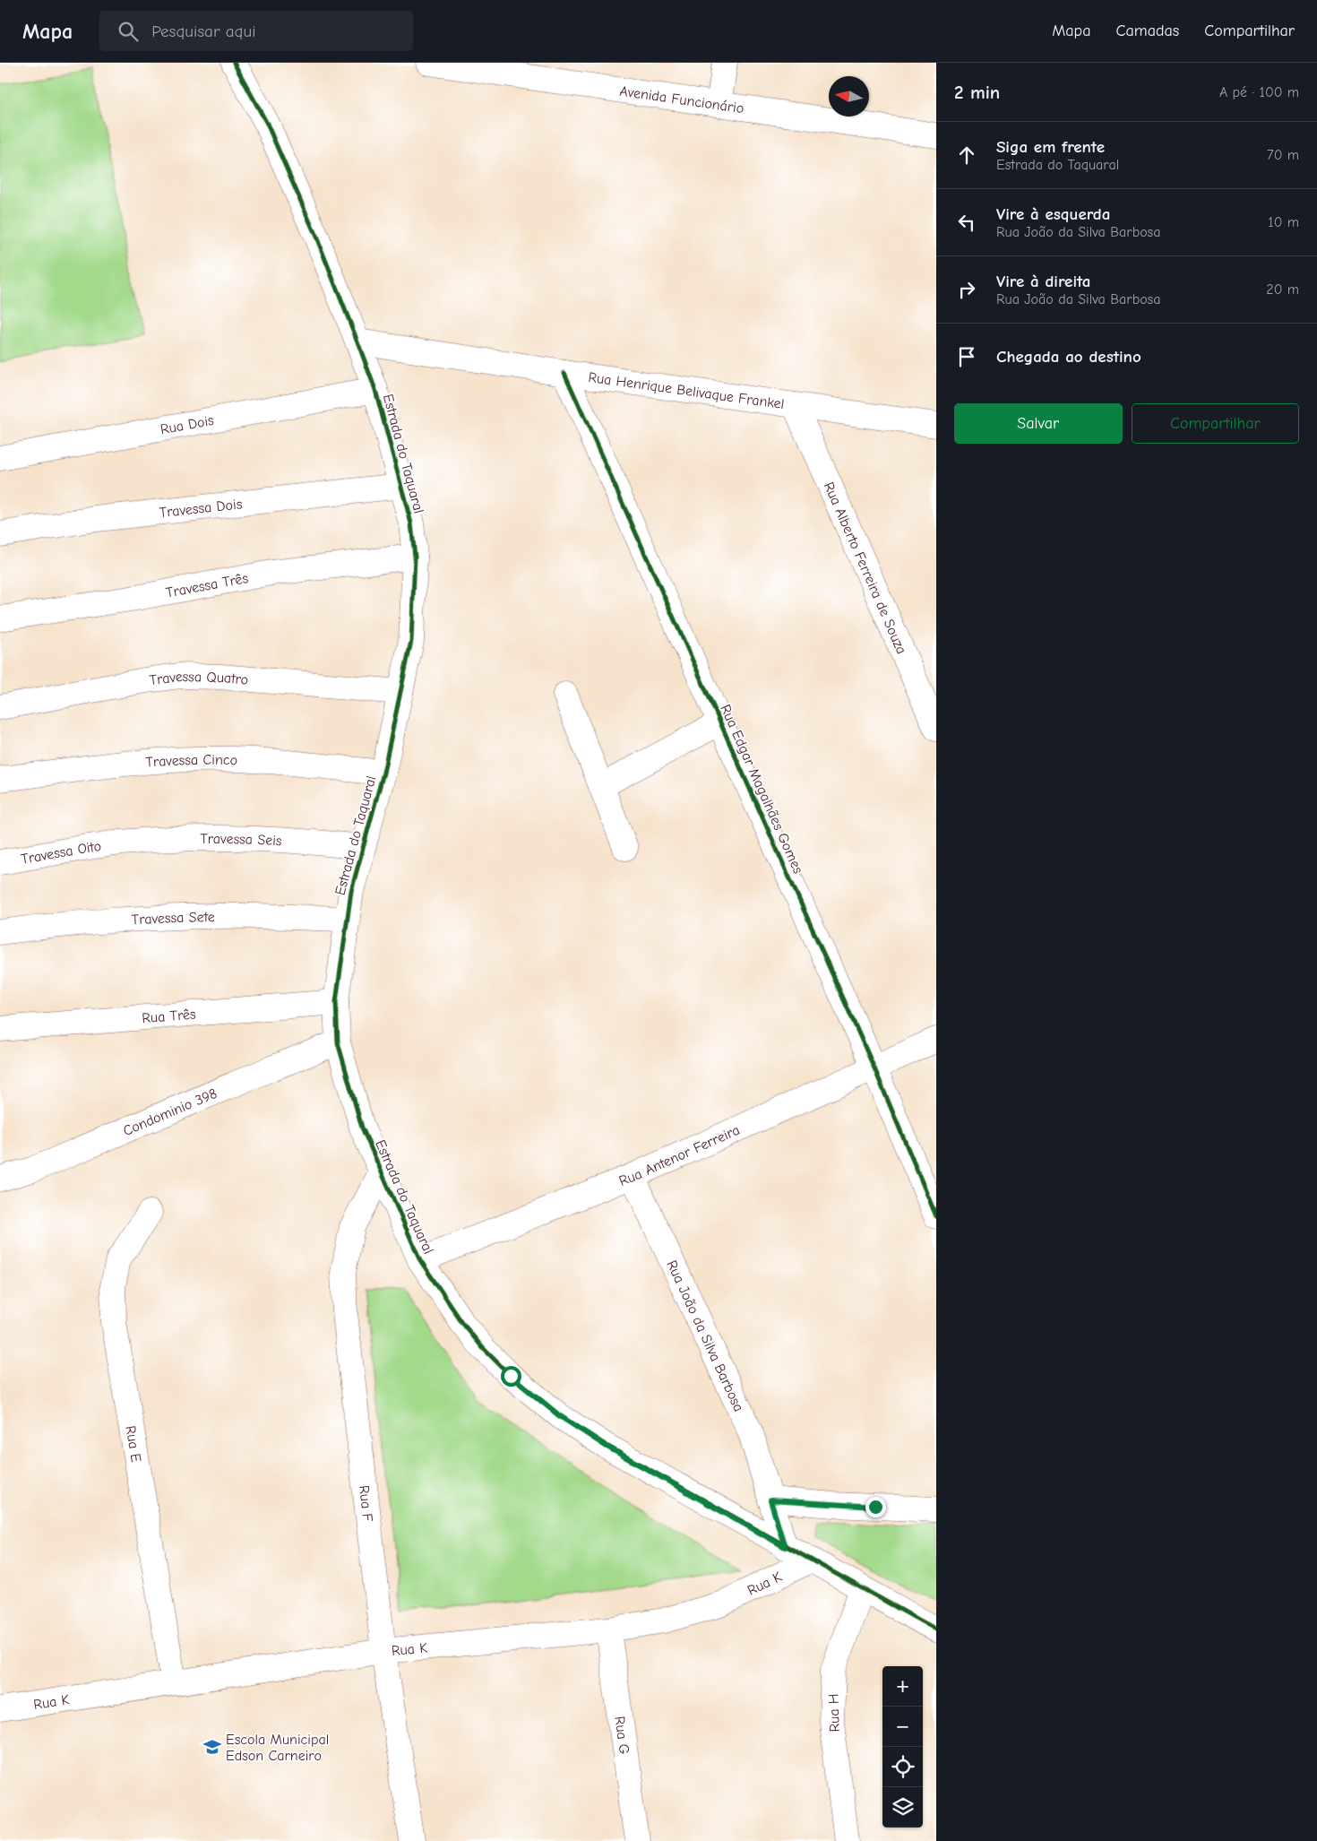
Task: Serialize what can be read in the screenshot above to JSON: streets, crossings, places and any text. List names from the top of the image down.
{
  "streets": {
    "street": [
      "Avenida Funcionário",
      "Rua Henrique Belivaque Frankel",
      "Rua Dois",
      "Estrada do Taquaral",
      "Travessa Dois",
      "Rua Alberto Ferreira de Souza",
      "Travessa Três",
      "Travessa Quatro",
      "Travessa Cinco",
      "Rua Edgar Magalhães Gomes",
      "Travessa Seis",
      "Travessa Oito",
      "Travessa Sete",
      "Rua Três",
      "Condominio 398",
      "Rua Antenor Ferreira",
      "Rua João da Silva Barbosa",
      "Rua E",
      "Rua F",
      "Rua K",
      "Rua H",
      "Rua G"
    ]
  },
  "crossings": [
    ["Rua Henrique Belivaque Frankel", "Estrada do Taquaral"],
    ["Rua Henrique Belivaque Frankel", "Rua Alberto Ferreira de Souza"],
    ["Rua Henrique Belivaque Frankel", "Rua Edgar Magalhães Gomes"],
    ["Rua Dois", "Estrada do Taquaral"],
    ["Estrada do Taquaral", "Travessa Dois"],
    ["Estrada do Taquaral", "Travessa Três"],
    ["Estrada do Taquaral", "Travessa Quatro"],
    ["Estrada do Taquaral", "Travessa Cinco"],
    ["Estrada do Taquaral", "Travessa Seis"],
    ["Estrada do Taquaral", "Travessa Sete"],
    ["Estrada do Taquaral", "Rua Três"],
    ["Estrada do Taquaral", "Condominio 398"],
    ["Estrada do Taquaral", "Rua Antenor Ferreira"],
    ["Estrada do Taquaral", "Rua João da Silva Barbosa"],
    ["Estrada do Taquaral", "Rua F"],
    ["Estrada do Taquaral", "Rua K"],
    ["Estrada do Taquaral", "Rua H"],
    ["Rua Edgar Magalhães Gomes", "Rua Antenor Ferreira"],
    ["Travessa Seis", "Travessa Oito"],
    ["Rua Antenor Ferreira", "Rua João da Silva Barbosa"],
    ["Rua E", "Rua K"],
    ["Rua F", "Rua K"],
    ["Rua K", "Rua G"]
  ],
  "places": {
    "school or university": ["Escola Municipal Edson Carneiro"]
  },
  "north": "left",
  "page": {
    "header": "Mapa",
    "search": "Pesquisar aqui",
    "nav": ["Mapa", "Camadas", "Compartilhar"],
    "heading": ["2 min", "A pé · 100 m"],
    "list": [
      ["Siga em frente", "Estrada do Taquaral", "70 m"],
      ["Vire à esquerda", "Rua João da Silva Barbosa", "10 m"],
      ["Vire à direita", "Rua João da Silva Barbosa", "20 m"],
      "Chegada ao destino"
    ],
    "buttons": ["Salvar", "Compartilhar"],
    "map_buttons": ["+", "−"]
  }
}
